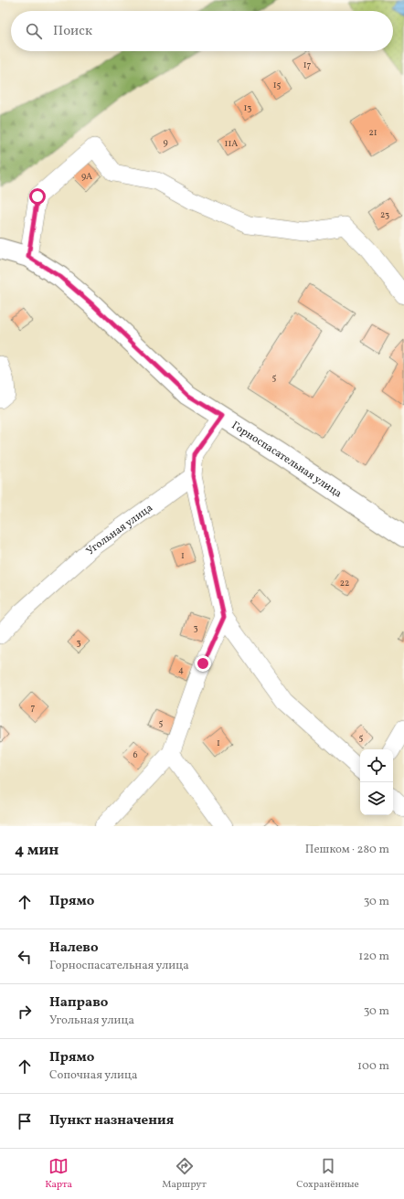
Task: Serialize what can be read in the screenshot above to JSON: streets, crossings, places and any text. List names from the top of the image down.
{
  "streets": {
    "main road": ["Горноспасательная улица"],
    "street": ["Угольная улица"]
  },
  "house_numbers": [
    "17",
    "15",
    "13",
    "21",
    "9",
    "11А",
    "9А",
    "23",
    "5",
    "1",
    "22",
    "3",
    "3",
    "4",
    "7",
    "5",
    "5",
    "1",
    "6"
  ],
  "page": {
    "search": "Поиск",
    "heading": ["4 мин", "Пешком · 280 m"],
    "list": [
      ["Прямо", "30 m"],
      ["Налево", "Горноспасательная улица", "120 m"],
      ["Направо", "Угольная улица", "30 m"],
      ["Прямо", "Сопочная улица", "100 m"],
      "Пункт назначения"
    ],
    "nav": ["Карта", "Маршрут", "Сохранённые"]
  }
}
